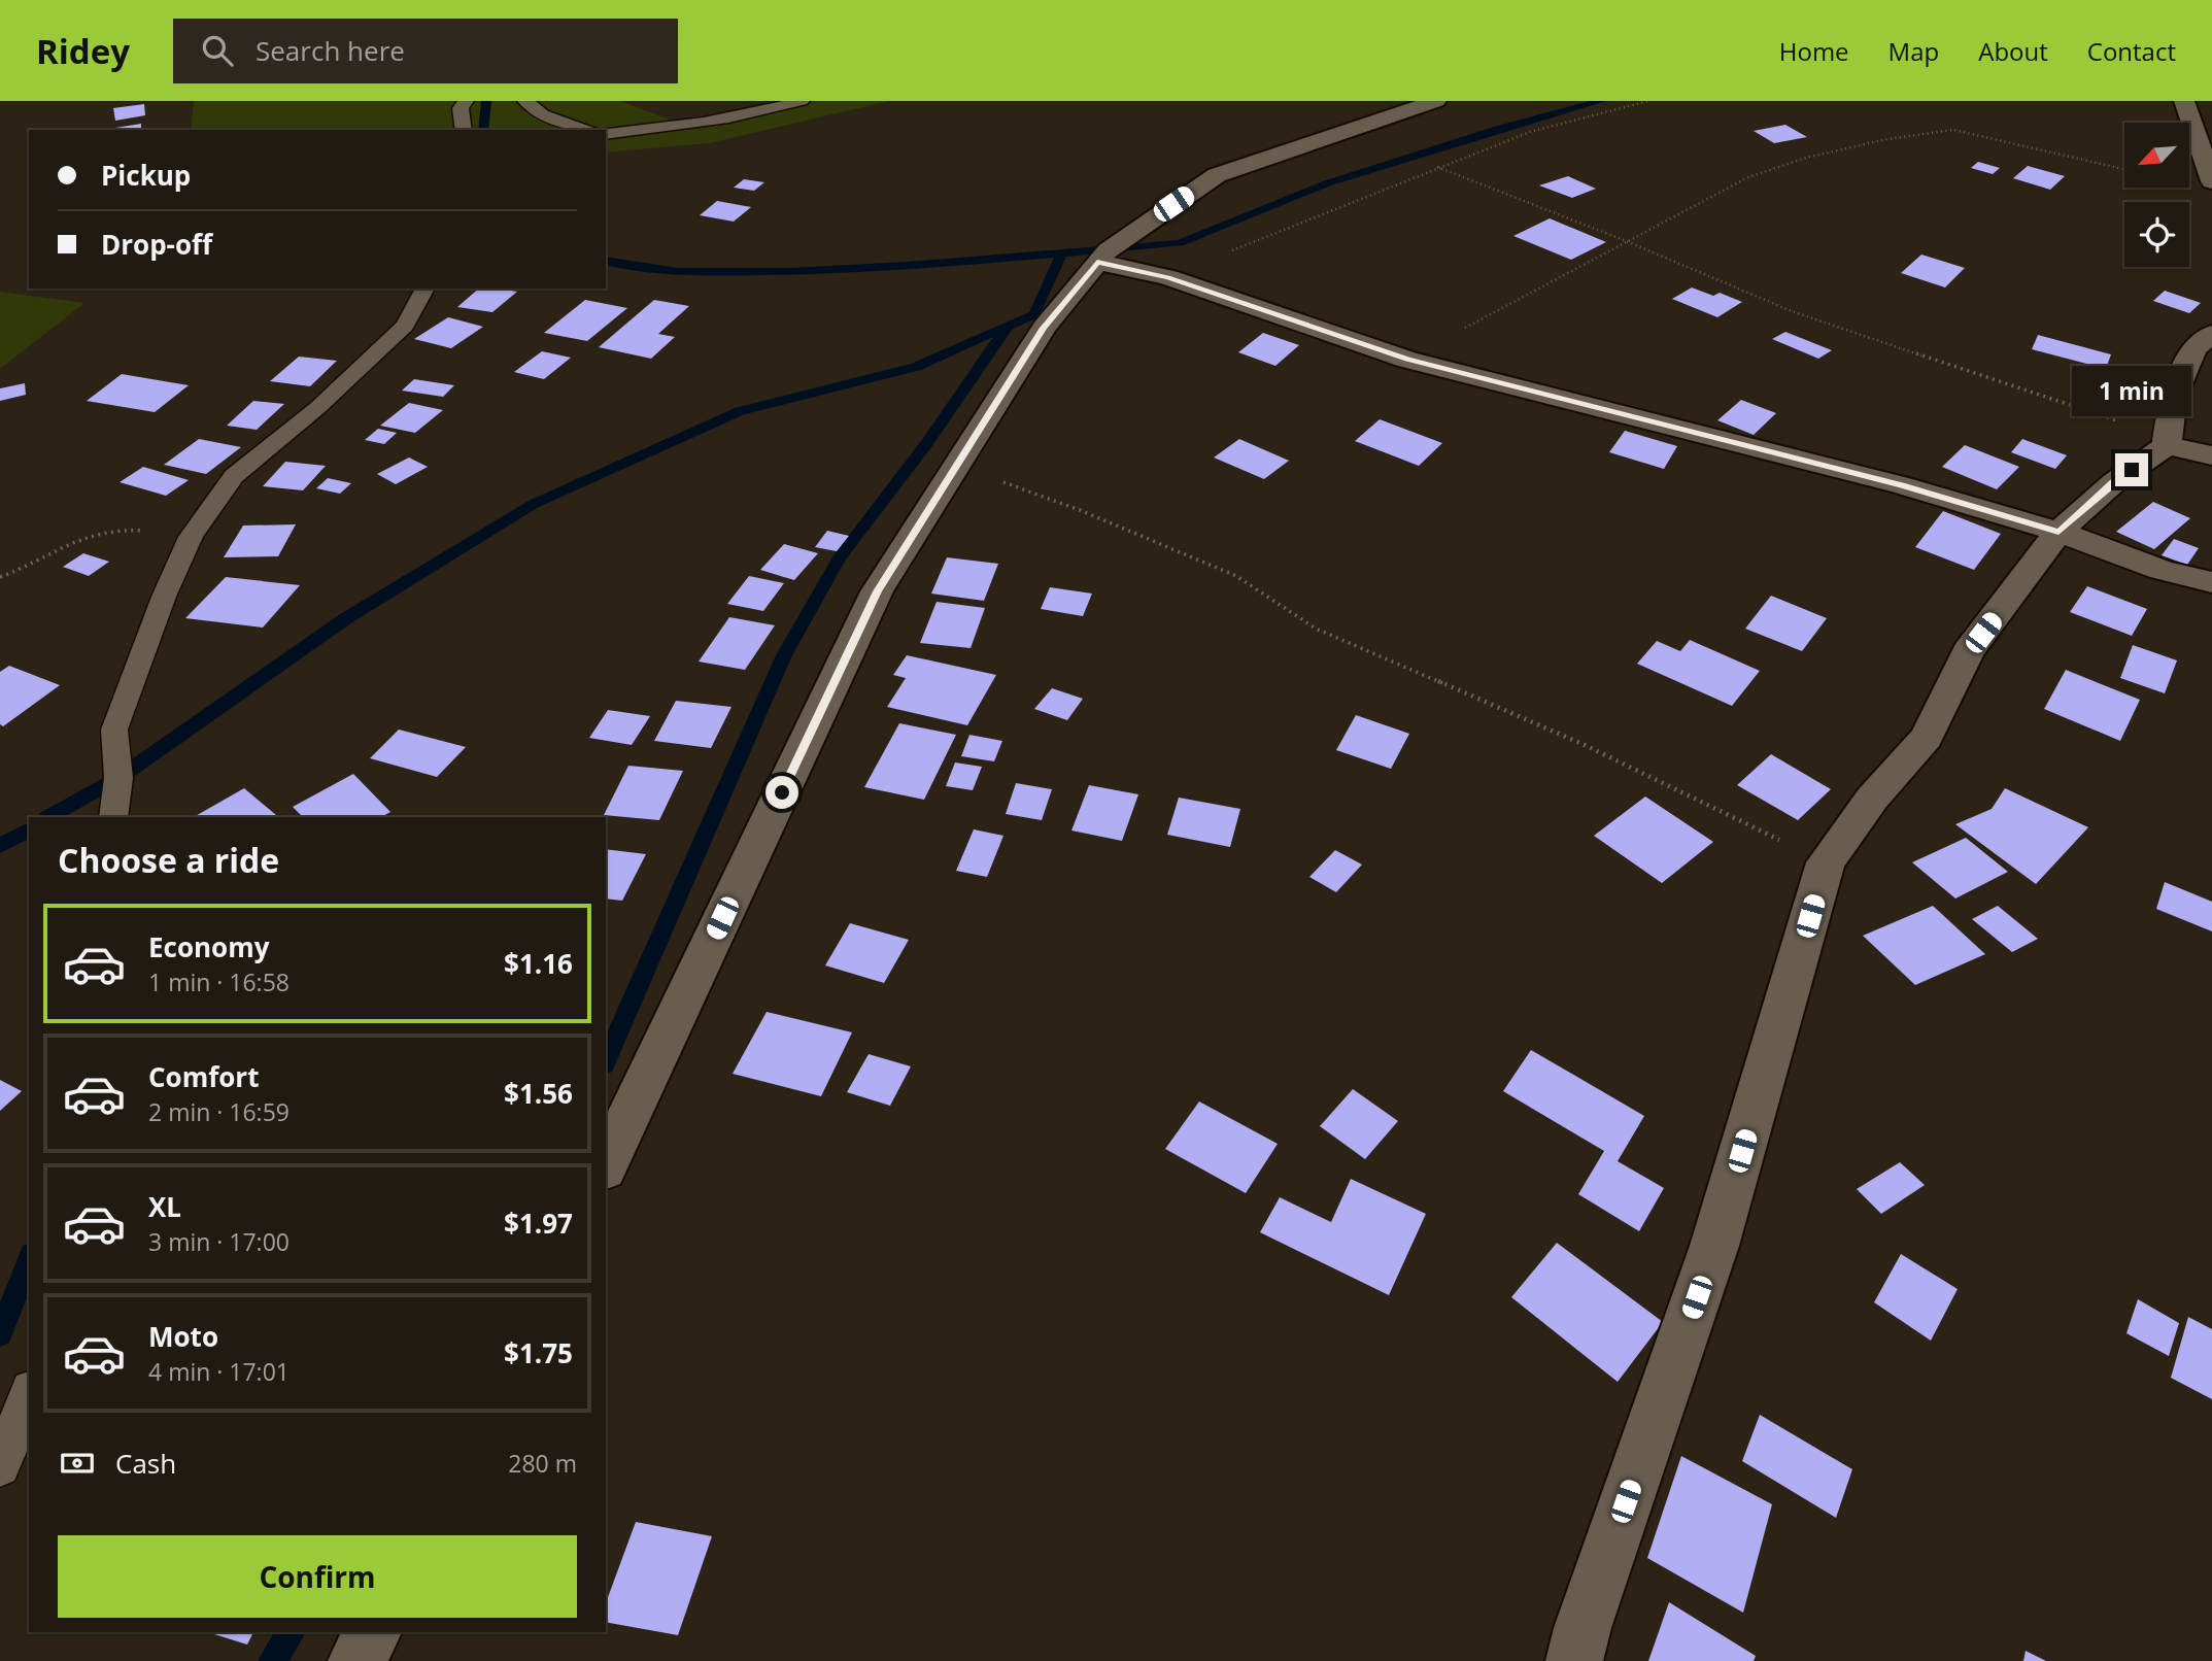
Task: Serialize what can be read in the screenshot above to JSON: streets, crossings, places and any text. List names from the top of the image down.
{
  "north": "bottom left",
  "page": {
    "header": "Ridey",
    "search": "Search here",
    "nav": [
      "Home",
      "Map",
      "About",
      "Contact"
    ],
    "banner": ["Pickup", "Drop-off"],
    "bubble": "1 min",
    "heading": "Choose a ride",
    "list": [
      {
        "name": "Economy",
        "note": "1 min · 16:58",
        "value": "$1.16"
      },
      {
        "name": "Comfort",
        "note": "2 min · 16:59",
        "value": "$1.56"
      },
      {
        "name": "XL",
        "note": "3 min · 17:00",
        "value": "$1.97"
      },
      {
        "name": "Moto",
        "note": "4 min · 17:01",
        "value": "$1.75"
      }
    ],
    "pay": ["Cash", "280 m"],
    "buttons": "Confirm"
  }
}
